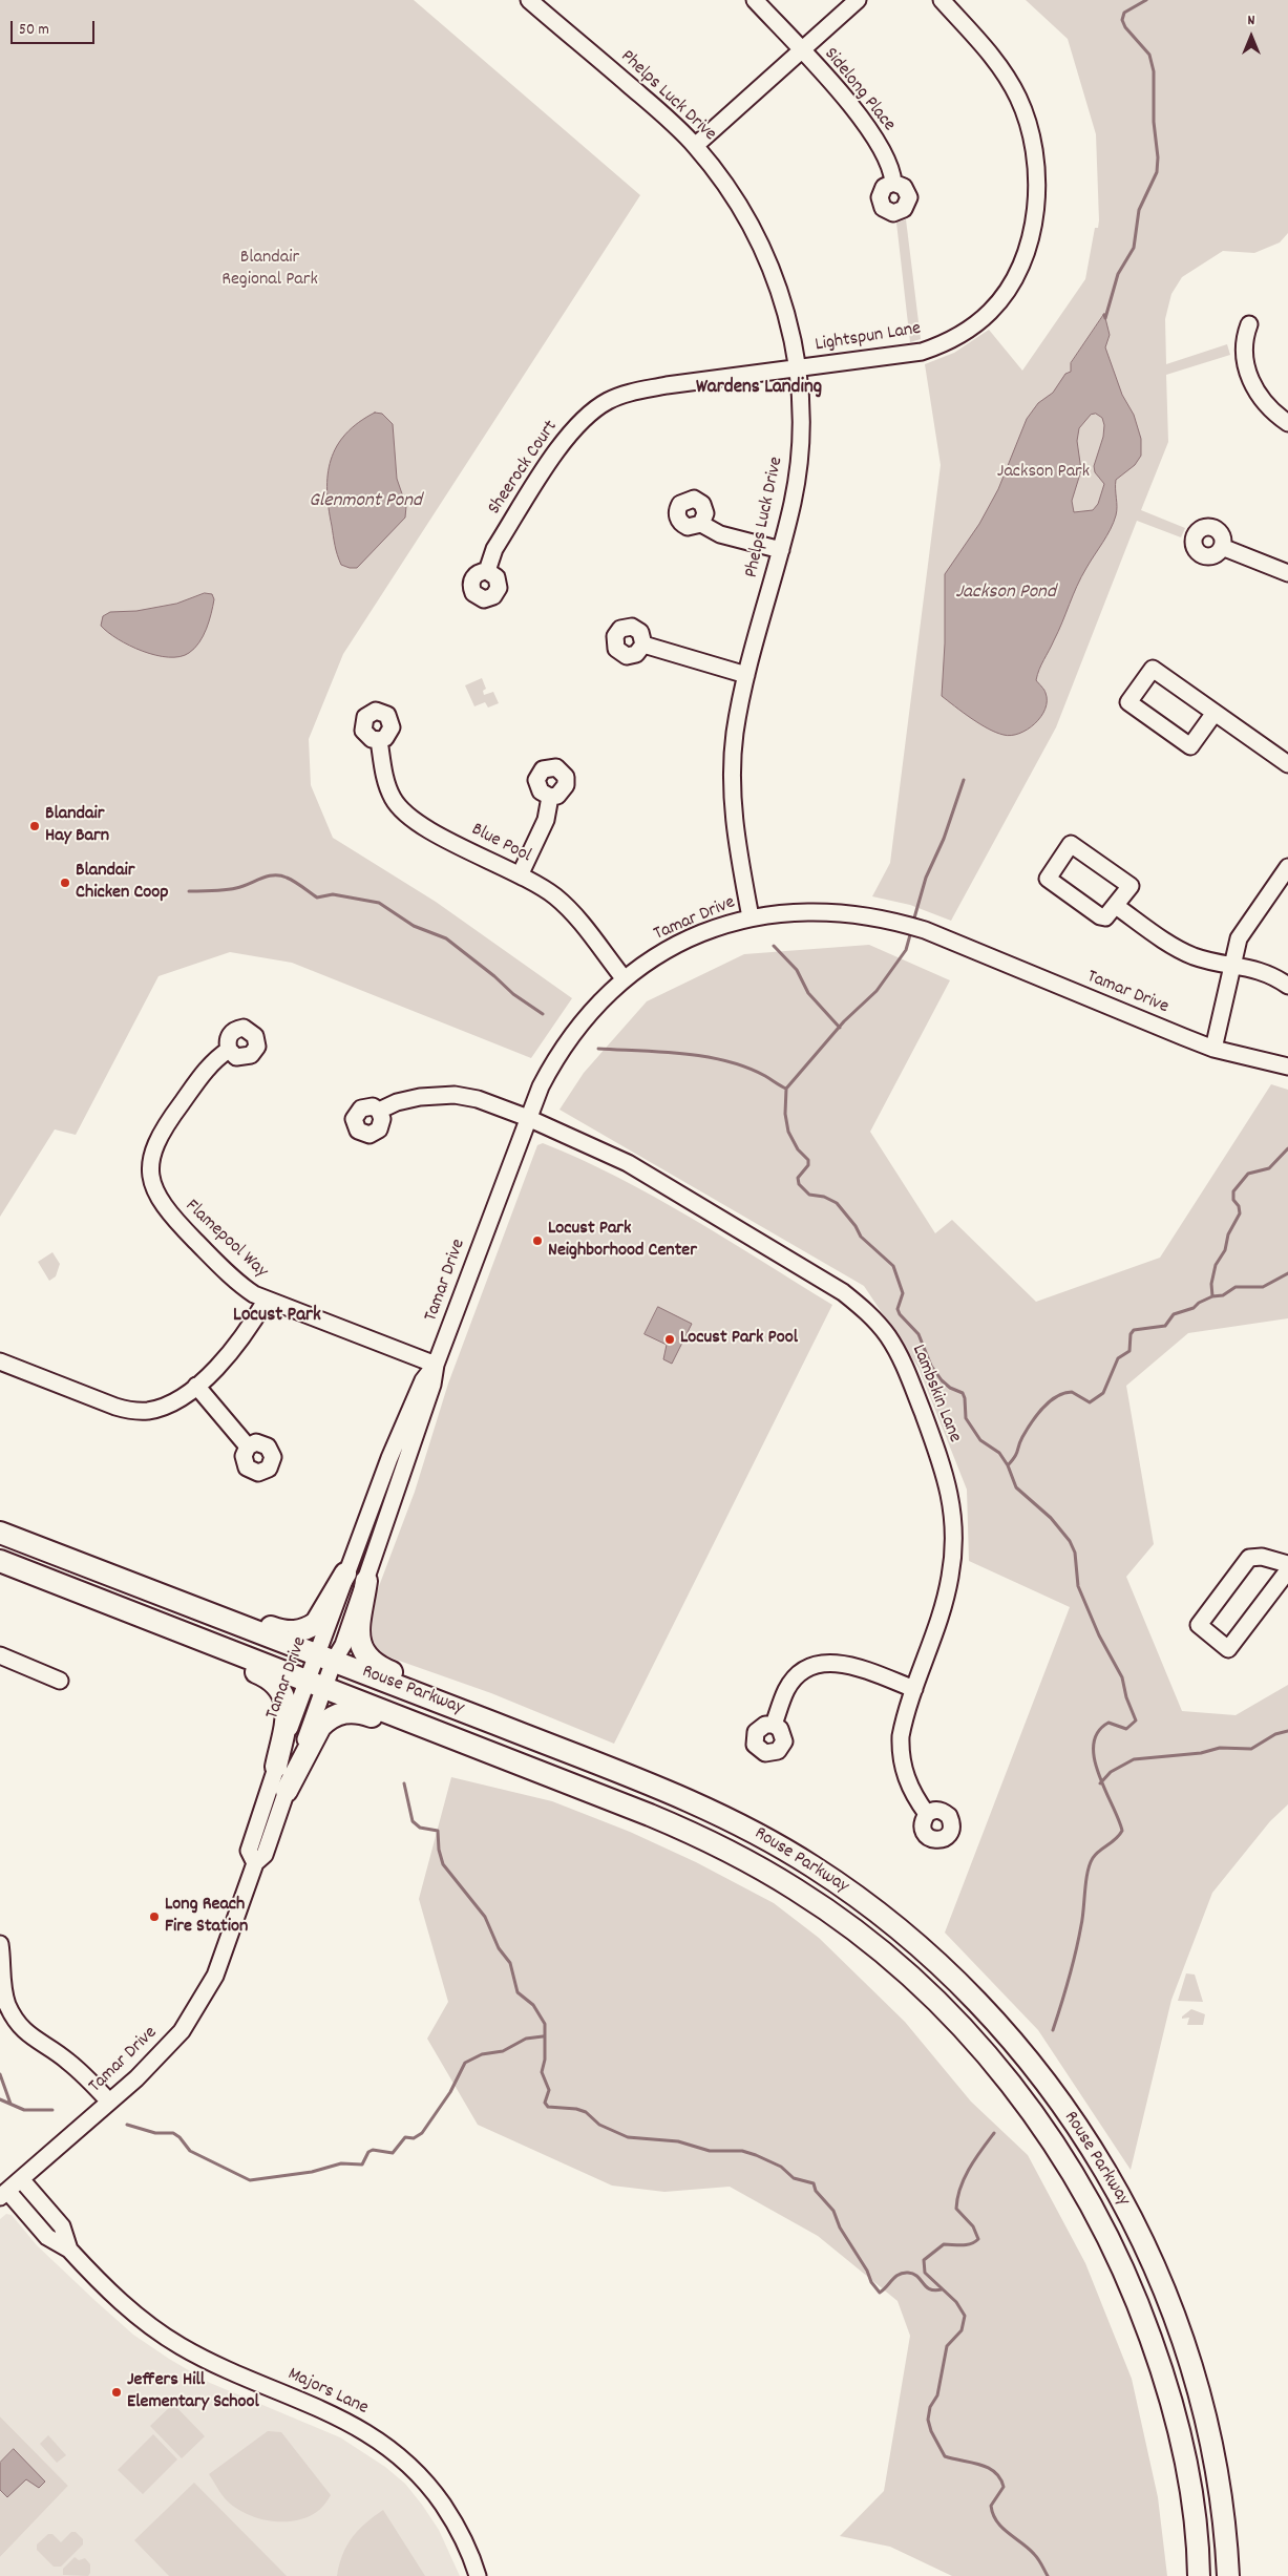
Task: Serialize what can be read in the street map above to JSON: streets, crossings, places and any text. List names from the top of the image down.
{
  "streets": {
    "main road": ["Rouse Parkway"],
    "street": [
      "Sidelong Place",
      "Phelps Luck Drive",
      "Lightspun Lane",
      "Sheerock Court",
      "Blue Pool",
      "Tamar Drive",
      "Flamepool Way",
      "Lambskin Lane",
      "Majors Lane"
    ]
  },
  "crossings": [
    ["Phelps Luck Drive", "Lightspun Lane"],
    ["Phelps Luck Drive", "Sheerock Court"],
    ["Phelps Luck Drive", "Tamar Drive"],
    ["Lightspun Lane", "Sheerock Court"],
    ["Blue Pool", "Tamar Drive"],
    ["Tamar Drive", "Flamepool Way"],
    ["Tamar Drive", "Lambskin Lane"],
    ["Tamar Drive", "Rouse Parkway"],
    ["Tamar Drive", "Majors Lane"]
  ],
  "districts": ["Wardens Landing", "Locust Park"],
  "water": ["Glenmont Pond", "Jackson Pond"],
  "parks": ["Blandair Regional Park", "Jackson Park"],
  "places": [
    "Blandair Hay Barn",
    "Blandair Chicken Coop",
    "Locust Park Neighborhood Center",
    "Locust Park Pool",
    "Long Reach Fire Station",
    "Jeffers Hill Elementary School"
  ],
  "scale_bar": "50 m",
  "north": "top"
}
